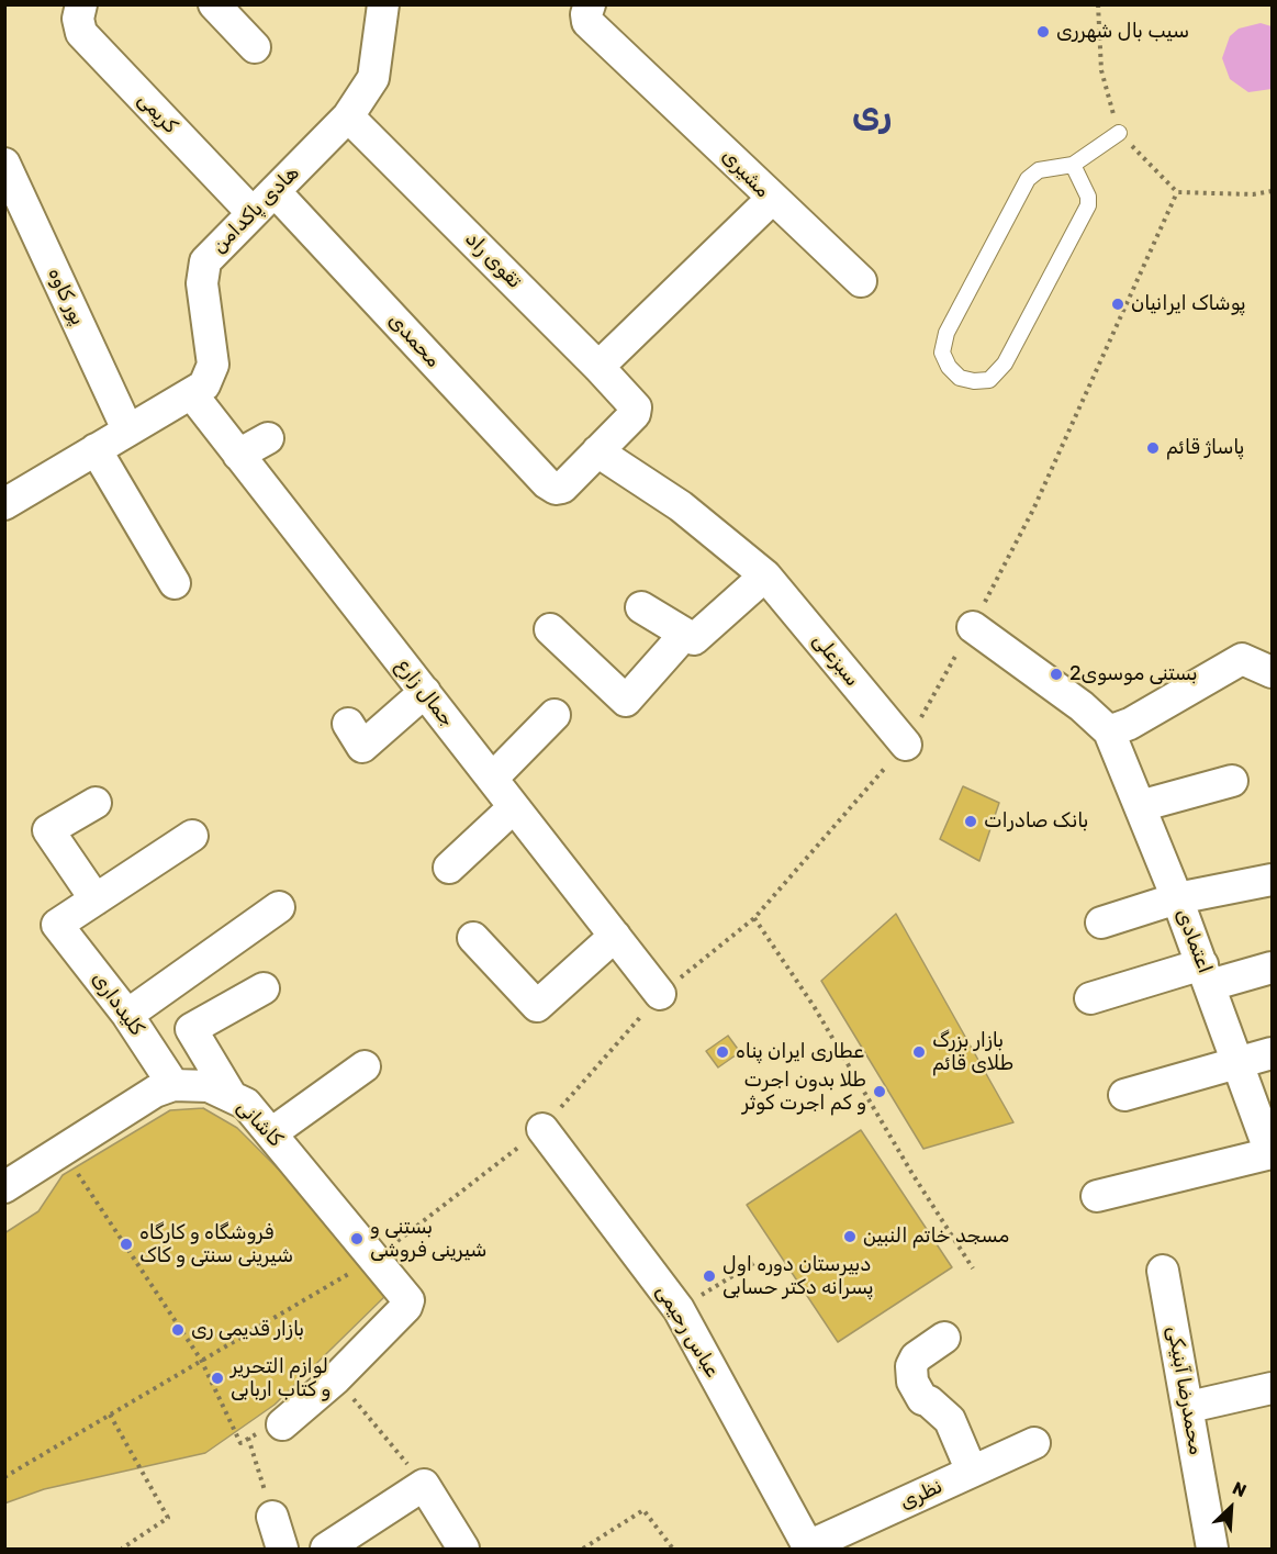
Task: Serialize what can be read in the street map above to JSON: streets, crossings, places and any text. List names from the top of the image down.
{
  "streets": {
    "street": [
      "کریمی",
      "مشیری",
      "هادی پاکدامن",
      "تقوی راد",
      "پور کاوه",
      "محمدی",
      "سبزعلی",
      "جمال زارع",
      "اعتمادی",
      "کلیدداری",
      "کاشانی",
      "عباس رحیمی",
      "محمدرضا آبنیکی",
      "نظری"
    ]
  },
  "crossings": [
    ["کریمی", "هادی پاکدامن"],
    ["مشیری", "تقوی راد"],
    ["هادی پاکدامن", "تقوی راد"],
    ["هادی پاکدامن", "پور کاوه"],
    ["هادی پاکدامن", "محمدی"],
    ["هادی پاکدامن", "جمال زارع"],
    ["تقوی راد", "محمدی"],
    ["تقوی راد", "سبزعلی"],
    ["محمدی", "سبزعلی"],
    ["کلیدداری", "کاشانی"],
    ["عباس رحیمی", "نظری"]
  ],
  "districts": ["ری"],
  "places": [
    "سیب بال شهرری",
    "پوشاک ایرانیان",
    "پاساژ قائم",
    "بستنی موسوی2",
    "بانک صادرات",
    "عطاری ایران پناه",
    "بازار بزرگ طلای قائم",
    "طلا بدون اجرت و كم اجرت كوثر",
    "مسجد خاتم النبین",
    "بستنی و شیرینی فروشی",
    "فروشگاه و کارگاه شیرینی سنتی و کاک",
    "دبیرستان دوره اول پسرانه دکتر حسابی",
    "بازار قدیمی ری",
    "لوازم التحریر و کتاب اربابی"
  ],
  "north": "top right"
}
